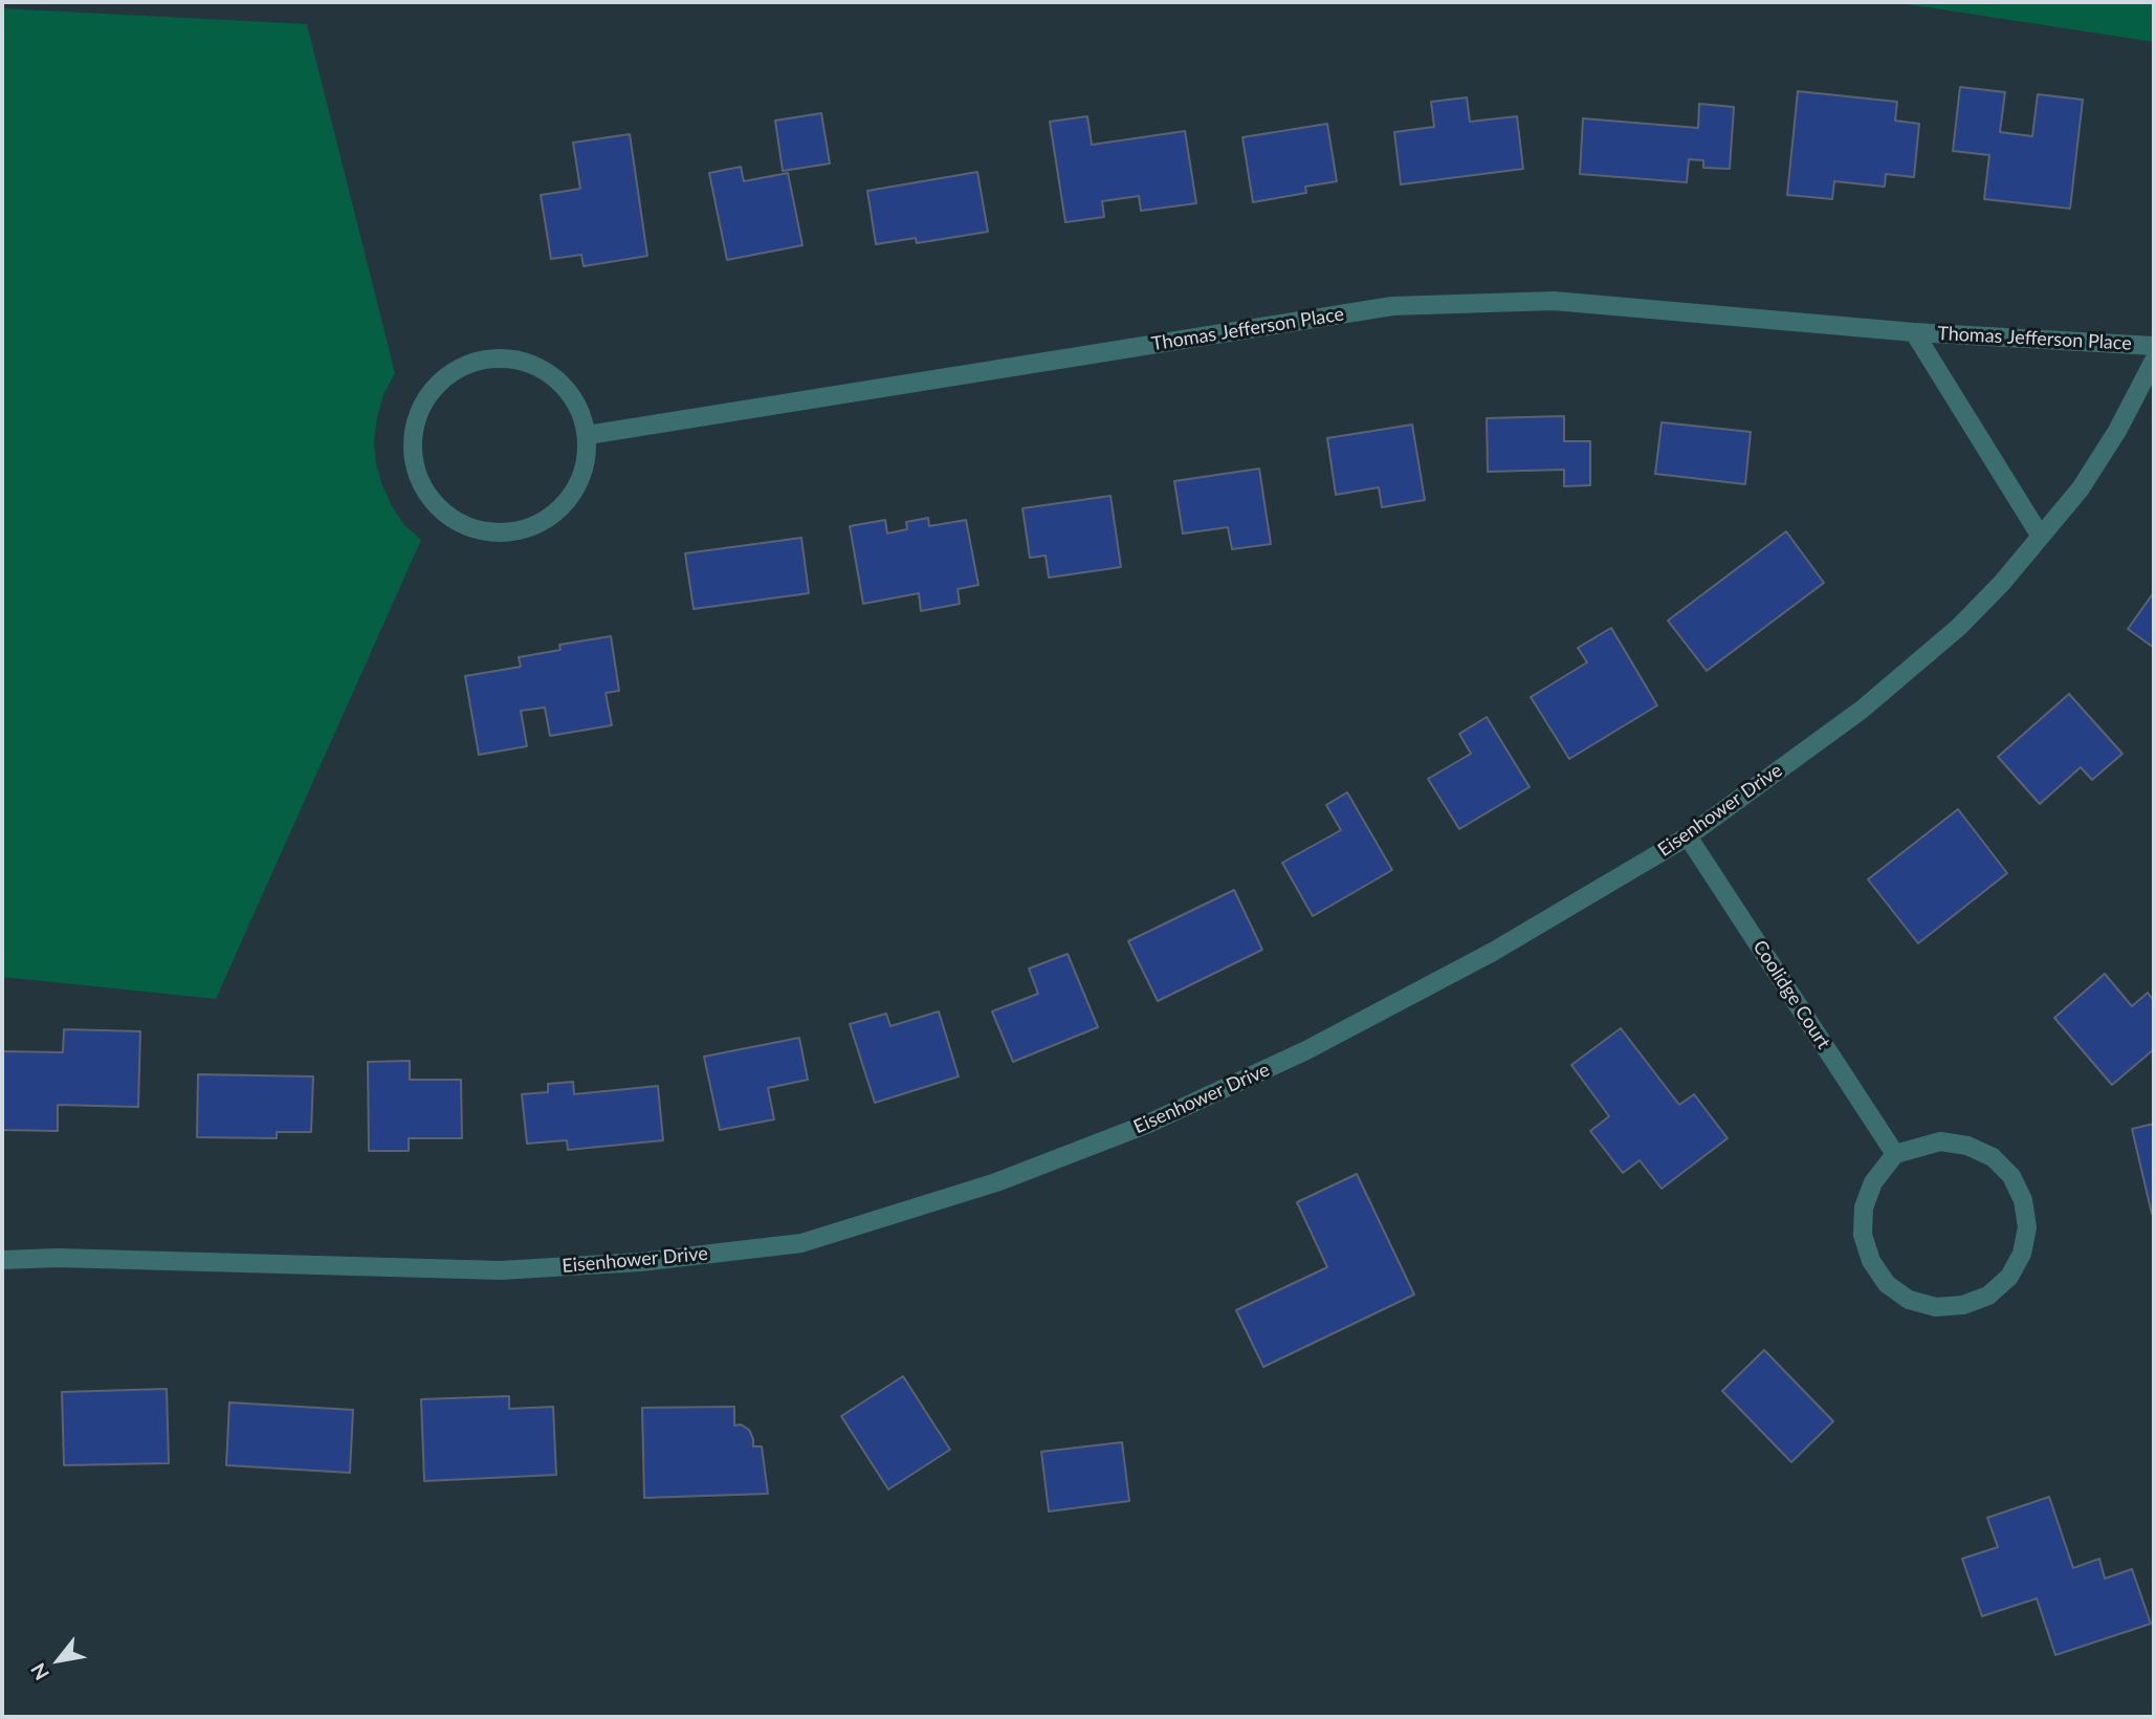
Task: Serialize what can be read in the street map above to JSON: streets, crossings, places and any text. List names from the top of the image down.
{
  "streets": {
    "street": ["Thomas Jefferson Place", "Eisenhower Drive", "Coolidge Court"]
  },
  "crossings": [
    ["Thomas Jefferson Place", "Eisenhower Drive"],
    ["Eisenhower Drive", "Coolidge Court"]
  ],
  "north": "bottom left"
}
